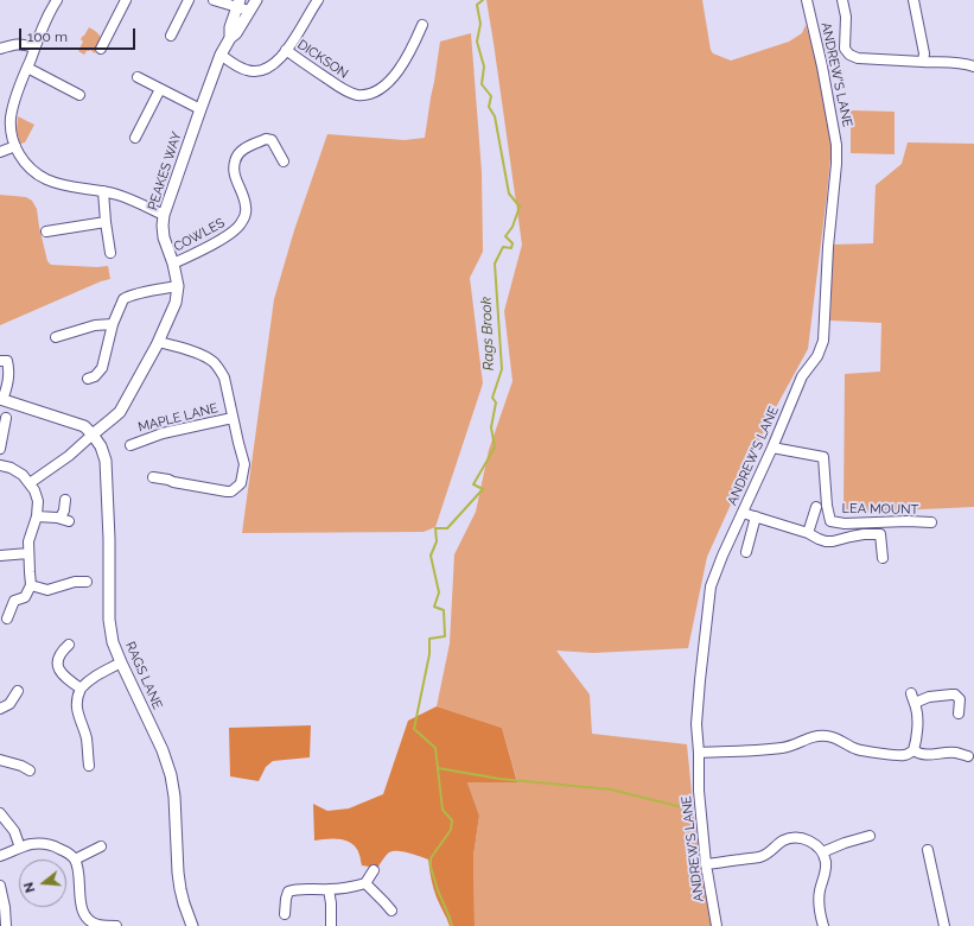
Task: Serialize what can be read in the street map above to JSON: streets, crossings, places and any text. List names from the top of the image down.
{
  "streets": {
    "street": [
      "DICKSON",
      "ANDREW'S LANE",
      "PEAKES WAY",
      "COWLES",
      "MAPLE LANE",
      "LEA MOUNT",
      "RAGS LANE"
    ]
  },
  "crossings": [
    ["ANDREW'S LANE", "LEA MOUNT"],
    ["PEAKES WAY", "COWLES"],
    ["PEAKES WAY", "RAGS LANE"]
  ],
  "water": ["Rags Brook"],
  "scale_bar": "100 m",
  "north": "left"
}
